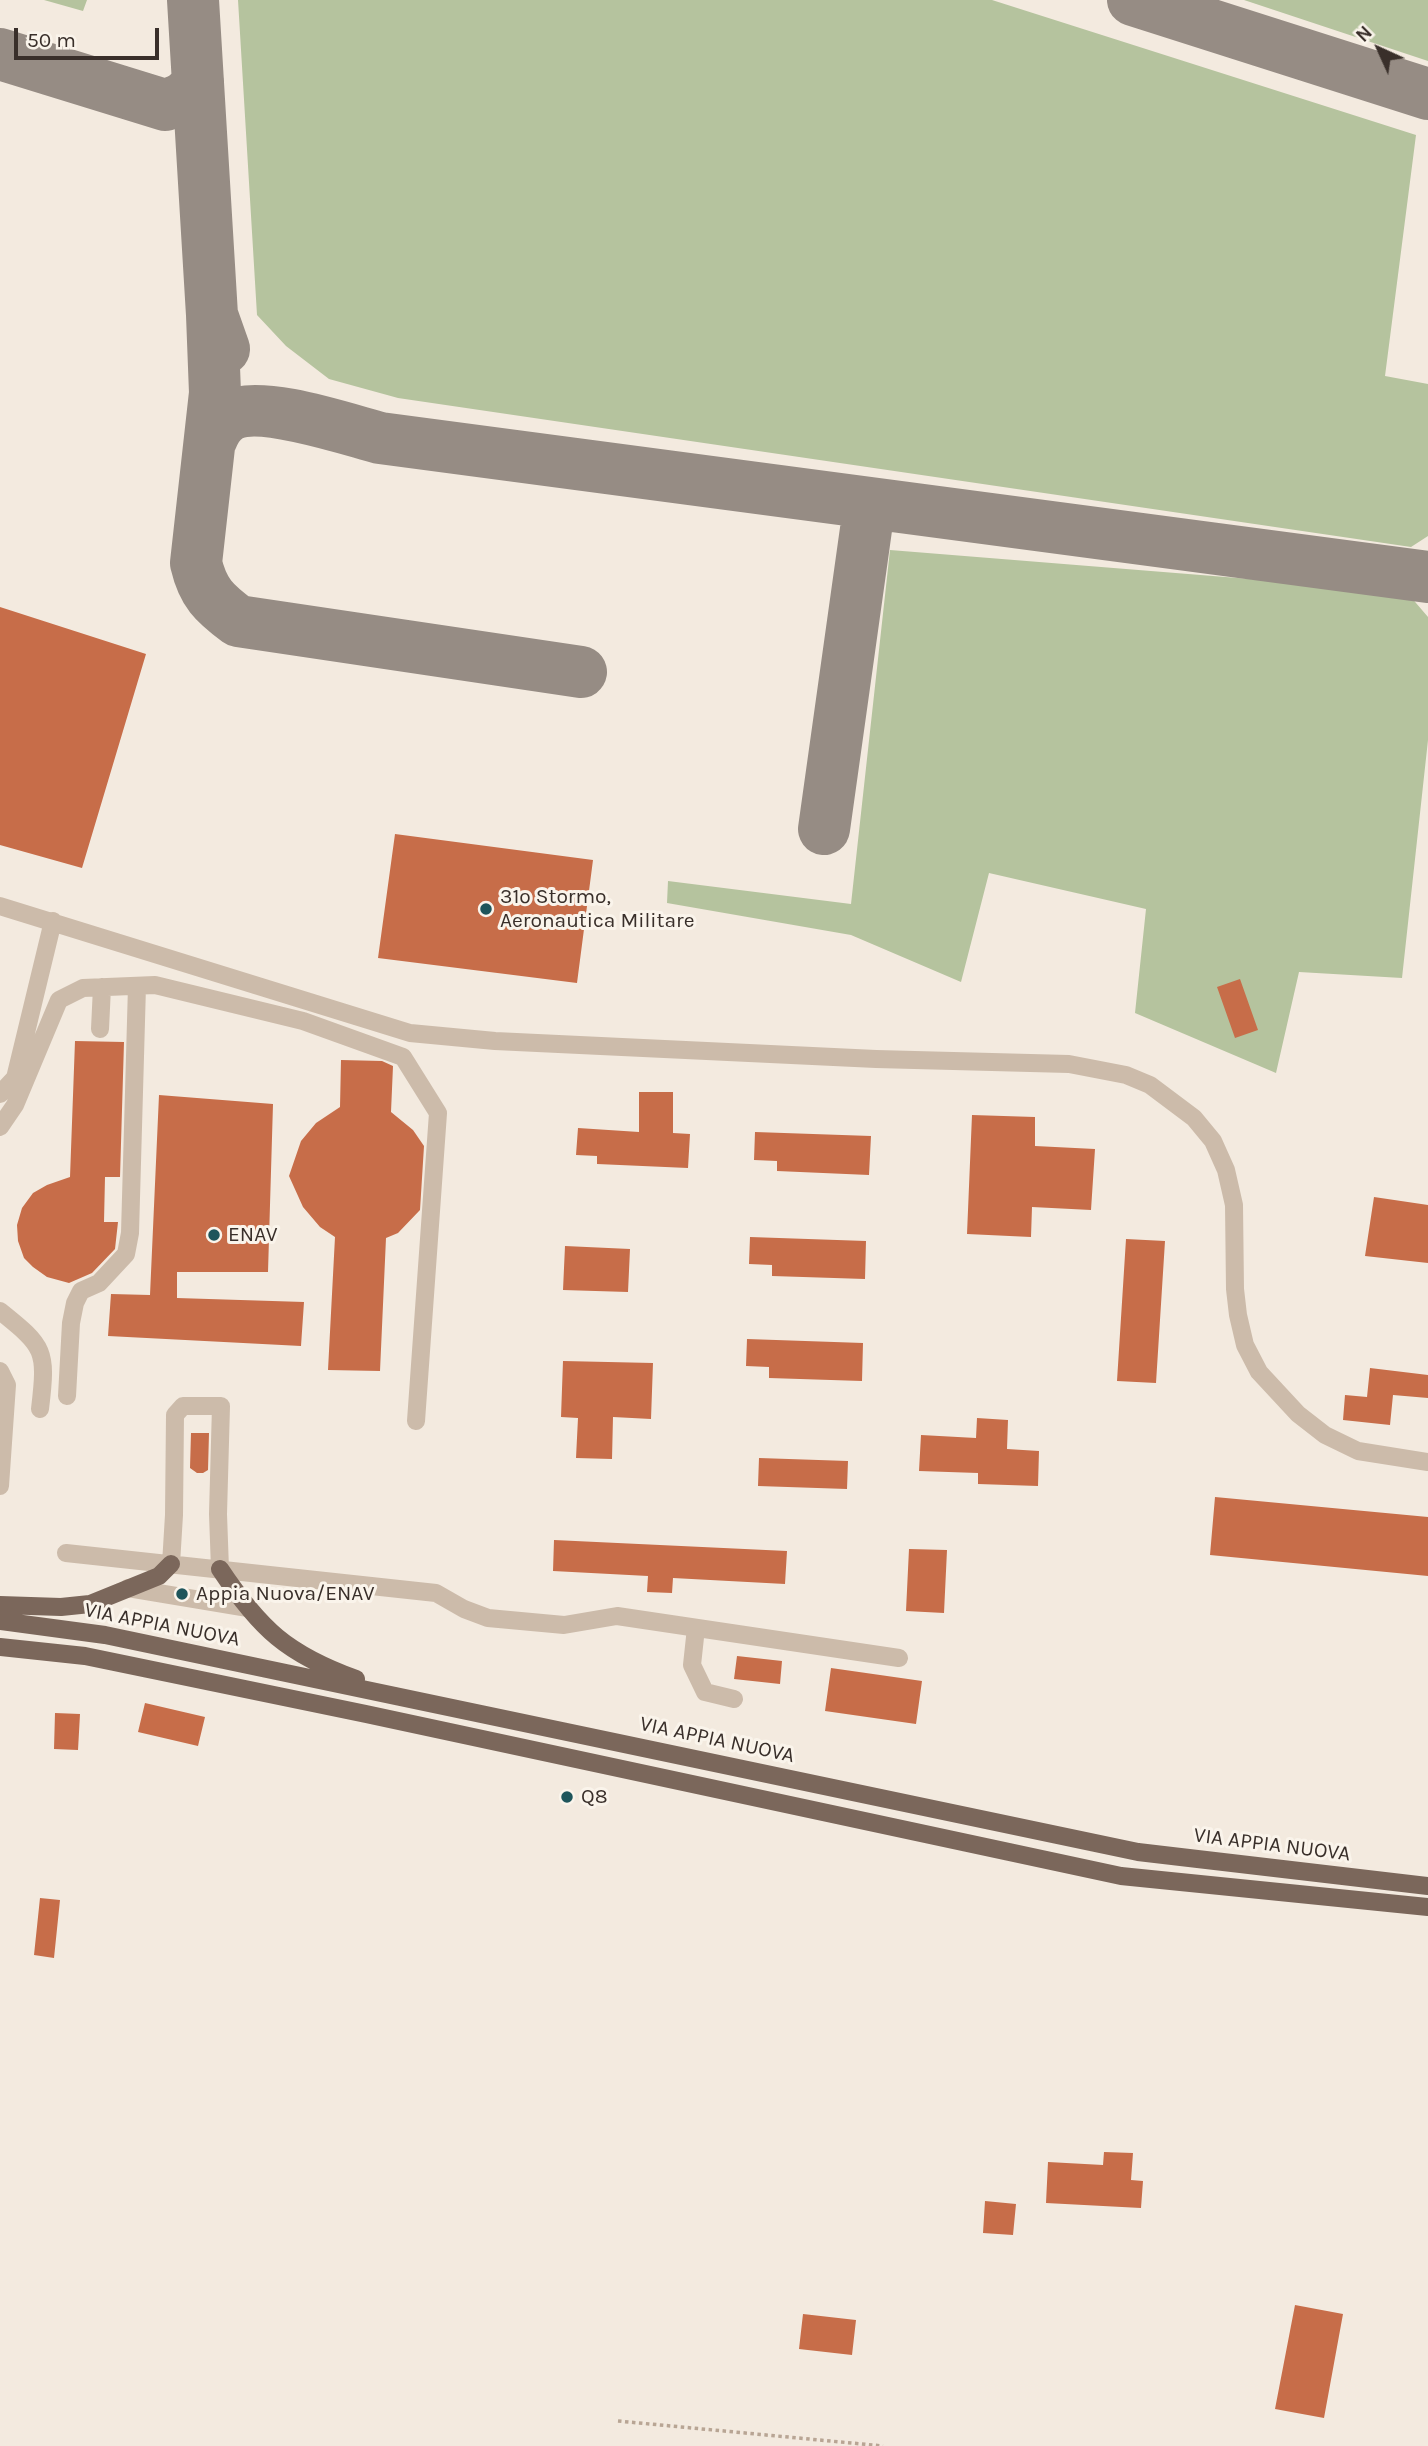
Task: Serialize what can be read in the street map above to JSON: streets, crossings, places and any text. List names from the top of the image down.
{
  "streets": {
    "main road": ["VIA APPIA NUOVA"]
  },
  "places": [
    "31º Stormo, Aeronautica Militare",
    "ENAV",
    "Appia Nuova/ENAV",
    "Q8"
  ],
  "scale_bar": "50 m",
  "north": "top left"
}
